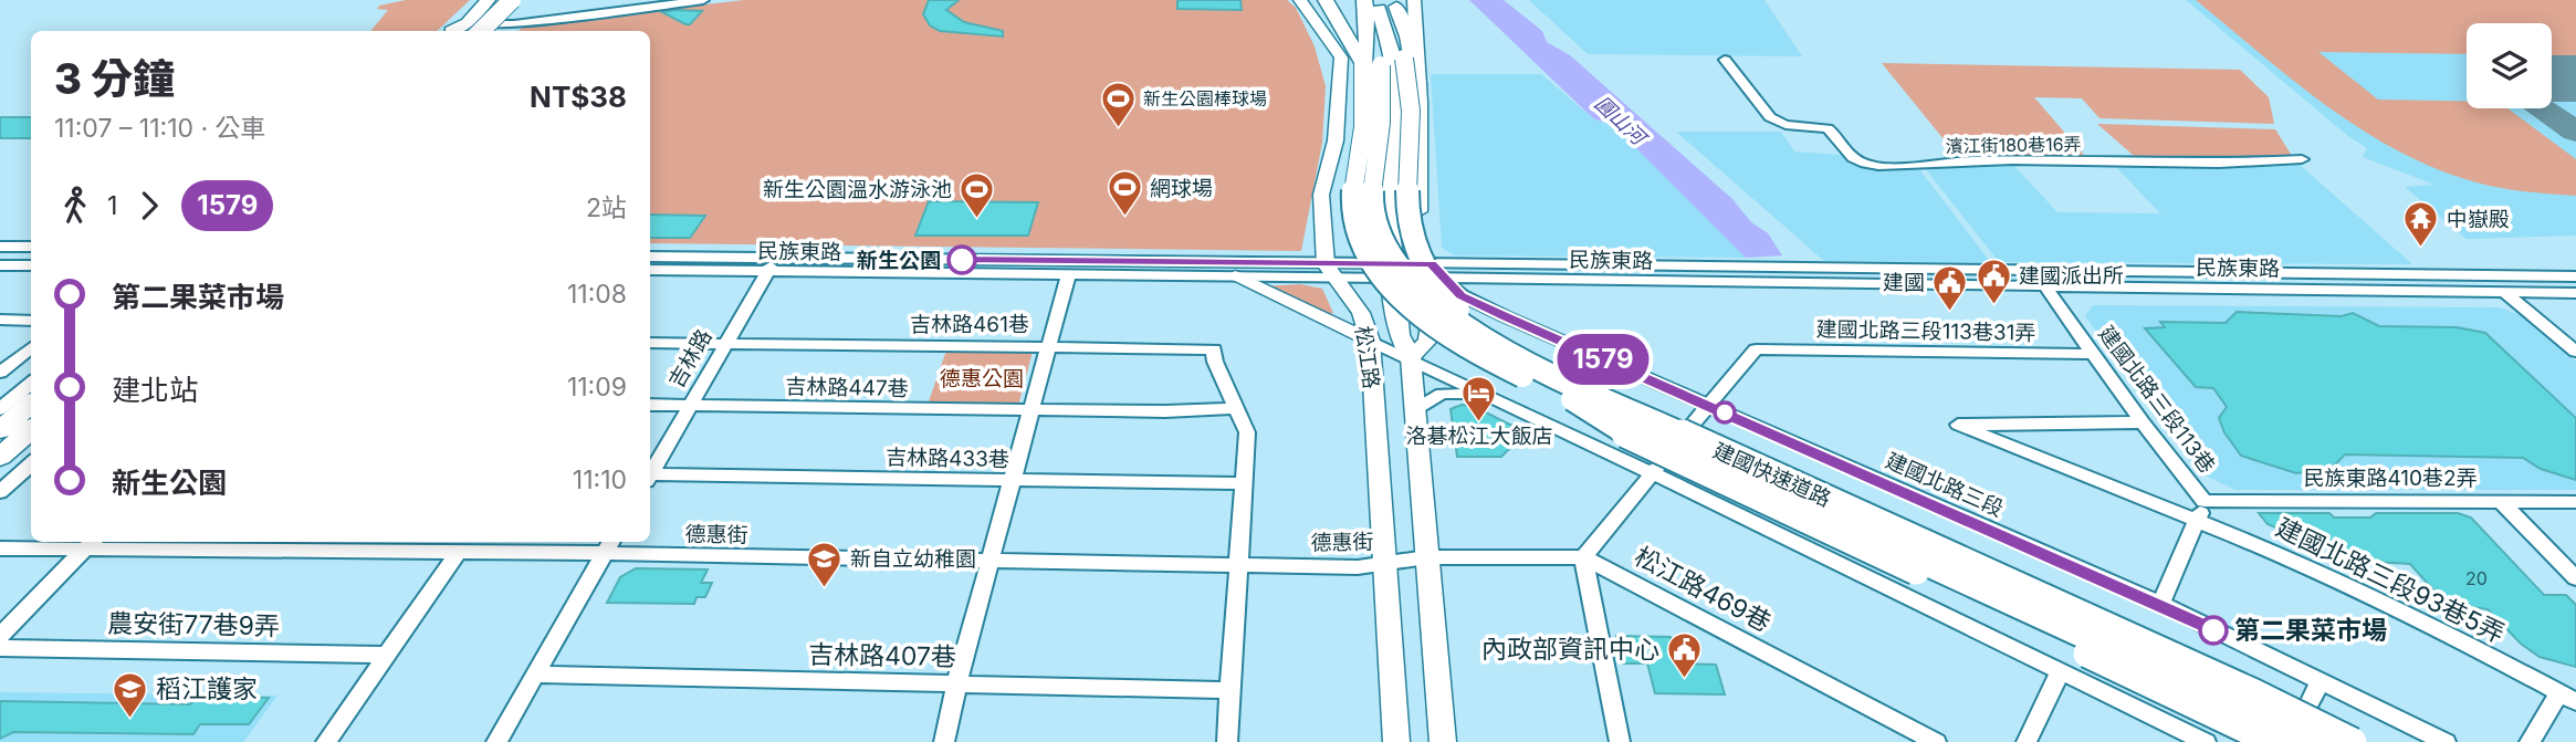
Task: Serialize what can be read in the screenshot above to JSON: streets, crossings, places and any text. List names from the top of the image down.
{
  "streets": {
    "highway": ["建國快速道路"],
    "main road": ["松江路"],
    "street": [
      "濱江街180巷16弄",
      "民族東路",
      "吉林路461巷",
      "建國北路三段113巷31弄",
      "吉林路",
      "吉林路447巷",
      "建國北路三段113巷",
      "吉林路433巷",
      "民族東路410巷2弄",
      "建國北路三段",
      "德惠街",
      "建國北路三段93巷5弄",
      "松江路469巷",
      "農安街77巷9弄",
      "吉林路407巷"
    ]
  },
  "crossings": [
    ["民族東路", "松江路"],
    ["民族東路", "吉林路"],
    ["民族東路", "建國北路三段113巷"],
    ["民族東路", "建國北路三段"],
    ["吉林路461巷", "吉林路"],
    ["吉林路461巷", "吉林路447巷"],
    ["建國北路三段113巷31弄", "建國北路三段113巷"],
    ["建國北路三段113巷31弄", "建國北路三段"],
    ["松江路", "建國北路三段"],
    ["松江路", "德惠街"],
    ["松江路", "松江路469巷"],
    ["吉林路", "吉林路447巷"],
    ["建國北路三段113巷", "民族東路410巷2弄"],
    ["建國北路三段113巷", "建國北路三段"],
    ["建國北路三段113巷", "建國北路三段93巷5弄"],
    ["德惠街", "松江路469巷"]
  ],
  "water": ["圓山河"],
  "parks": ["德惠公園"],
  "places": {
    "sports": ["新生公園棒球場", "網球場", "新生公園溫水游泳池"],
    "temple": ["中嶽殿"],
    "other": ["新生公園", "第二果菜市場"],
    "public building": ["建國派出所", "建國", "內政部資訊中心"],
    "hotel": ["洛碁松江大飯店"],
    "school or university": ["新自立幼稚園", "稻江護家"]
  },
  "lines": ["bus line 1579"],
  "house_numbers": ["20"],
  "page": {
    "on_map": "1579",
    "heading": ["3 分鐘", "11:07 – 11:10 · 公車", "NT$38"],
    "legs": ["1", "1579", "2站"],
    "list": [
      {
        "name": "第二果菜市場",
        "value": "11:08"
      },
      {
        "name": "建北站",
        "value": "11:09"
      },
      {
        "name": "新生公園",
        "value": "11:10"
      }
    ]
  }
}
